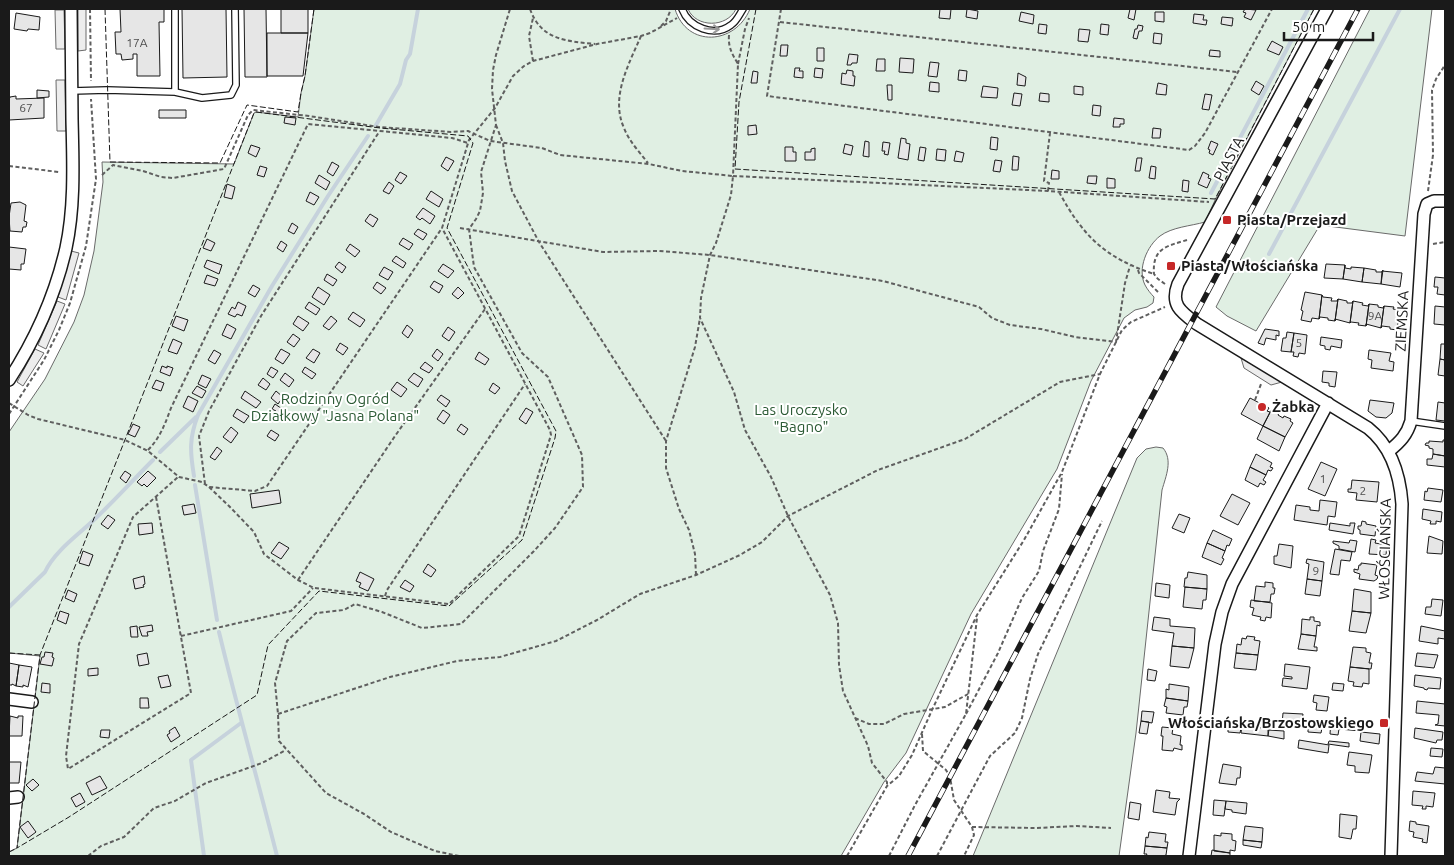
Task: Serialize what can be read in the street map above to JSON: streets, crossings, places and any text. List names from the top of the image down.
{
  "streets": {
    "street": ["PIASTA", "ZIEMSKA", "WŁOŚCIAŃSKA"]
  },
  "crossings": [
    ["ZIEMSKA", "WŁOŚCIAŃSKA"]
  ],
  "parks": ["Rodzinny Ogród Działkowy \"Jasna Polana\"", "Las Uroczysko \"Bagno\""],
  "places": {
    "transit": ["Piasta/Przejazd", "Piasta/Włościańska", "Włościańska/Brzostowskiego"],
    "other": ["Żabka"]
  },
  "house_numbers": [
    "17A",
    "67",
    "9A",
    "5",
    "1",
    "2",
    "9"
  ],
  "scale_bar": "50 m"
}
